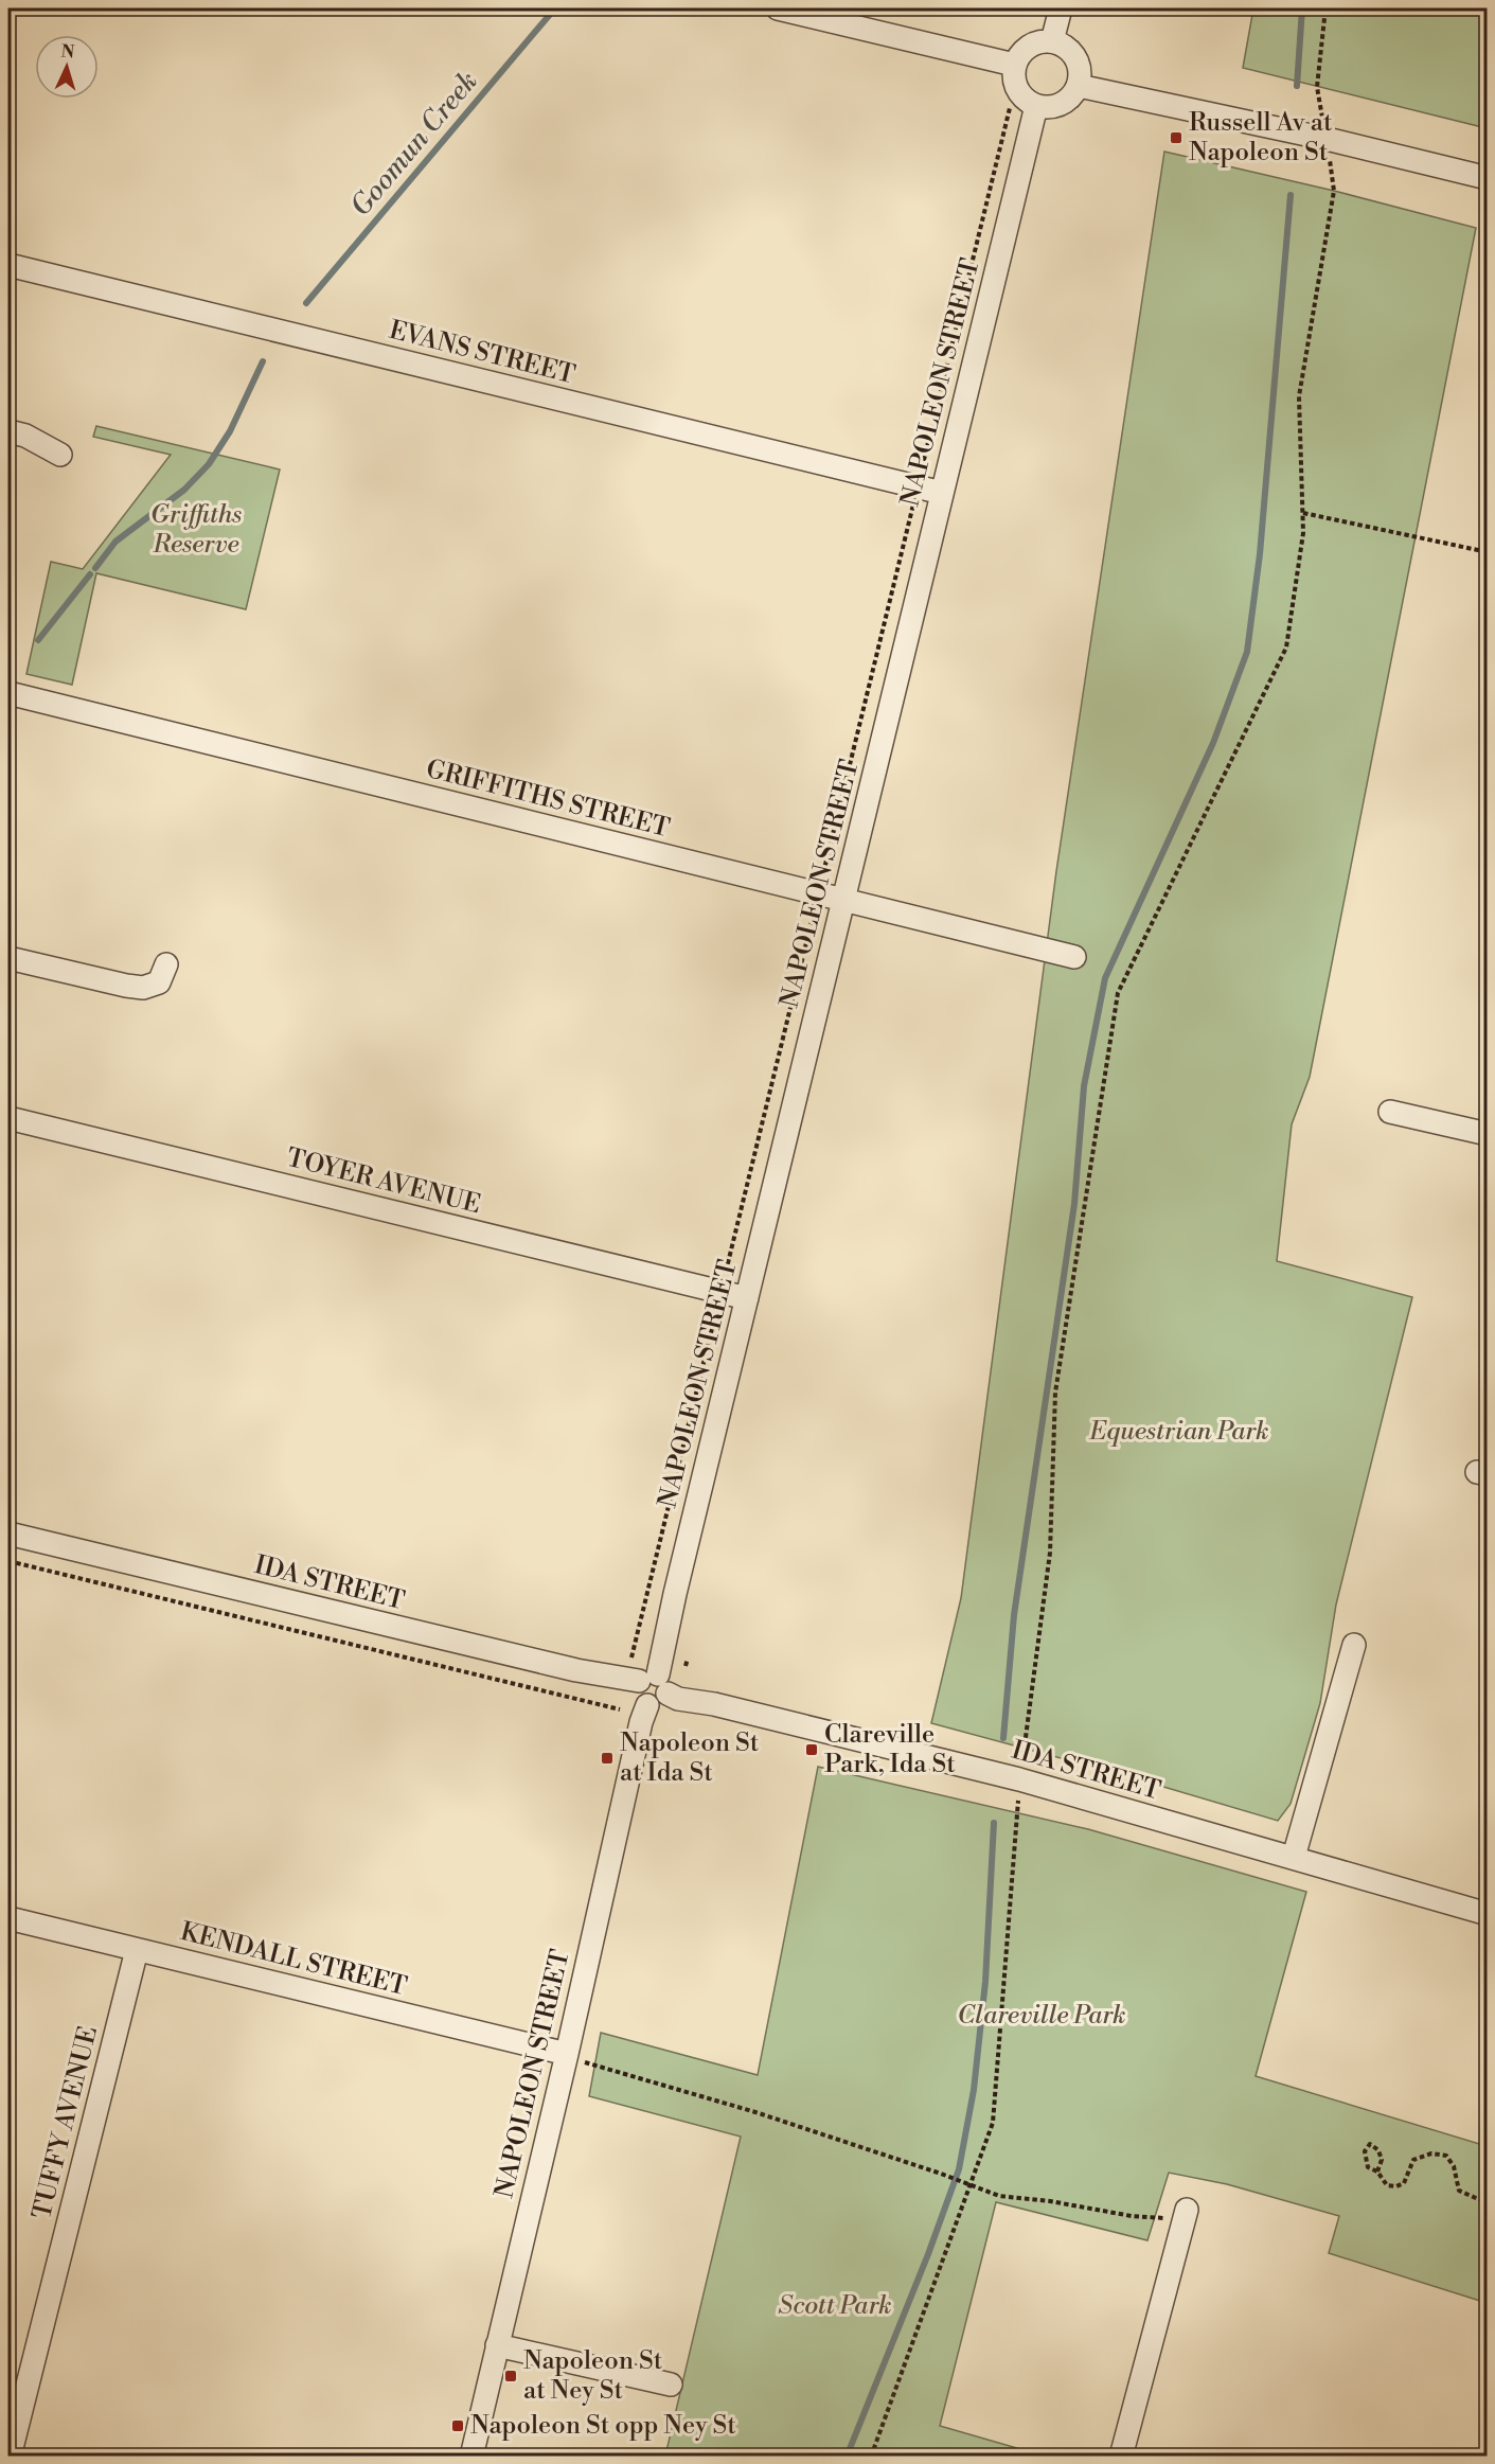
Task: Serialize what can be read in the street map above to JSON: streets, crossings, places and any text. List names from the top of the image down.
{
  "streets": {
    "street": [
      "EVANS STREET",
      "NAPOLEON STREET",
      "GRIFFITHS STREET",
      "TOYER AVENUE",
      "IDA STREET",
      "KENDALL STREET",
      "TUFFY AVENUE"
    ]
  },
  "crossings": [
    ["EVANS STREET", "NAPOLEON STREET"],
    ["NAPOLEON STREET", "GRIFFITHS STREET"],
    ["NAPOLEON STREET", "TOYER AVENUE"],
    ["NAPOLEON STREET", "IDA STREET"],
    ["NAPOLEON STREET", "KENDALL STREET"],
    ["KENDALL STREET", "TUFFY AVENUE"]
  ],
  "water": ["Goomun Creek"],
  "parks": [
    "Griffiths Reserve",
    "Equestrian Park",
    "Clareville Park",
    "Scott Park"
  ],
  "places": {
    "transit": [
      "Russell Av at Napoleon St",
      "Clareville Park, Ida St",
      "Napoleon St at Ida St",
      "Napoleon St at Ney St",
      "Napoleon St opp Ney St"
    ]
  },
  "north": "top"
}
